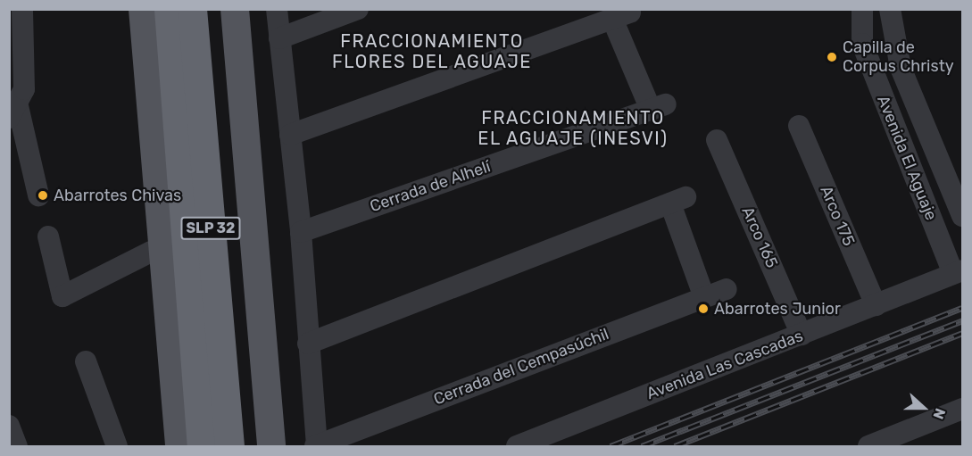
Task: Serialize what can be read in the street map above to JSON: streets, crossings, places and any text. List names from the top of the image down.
{
  "streets": {
    "highway": ["SLP 32"],
    "street": [
      "Avenida El Aguaje",
      "Cerrada de Alhelí",
      "Arco 175",
      "Arco 165",
      "Avenida Las Cascadas",
      "Cerrada del Cempasúchil"
    ]
  },
  "crossings": [
    ["Avenida El Aguaje", "Avenida Las Cascadas"],
    ["Arco 175", "Avenida Las Cascadas"],
    ["Arco 165", "Avenida Las Cascadas"]
  ],
  "districts": ["FRACCIONAMIENTO FLORES DEL AGUAJE", "FRACCIONAMIENTO EL AGUAJE (INESVI)"],
  "places": ["Capilla de Corpus Christy", "Abarrotes Chivas", "Abarrotes Junior"],
  "north": "right"
}
